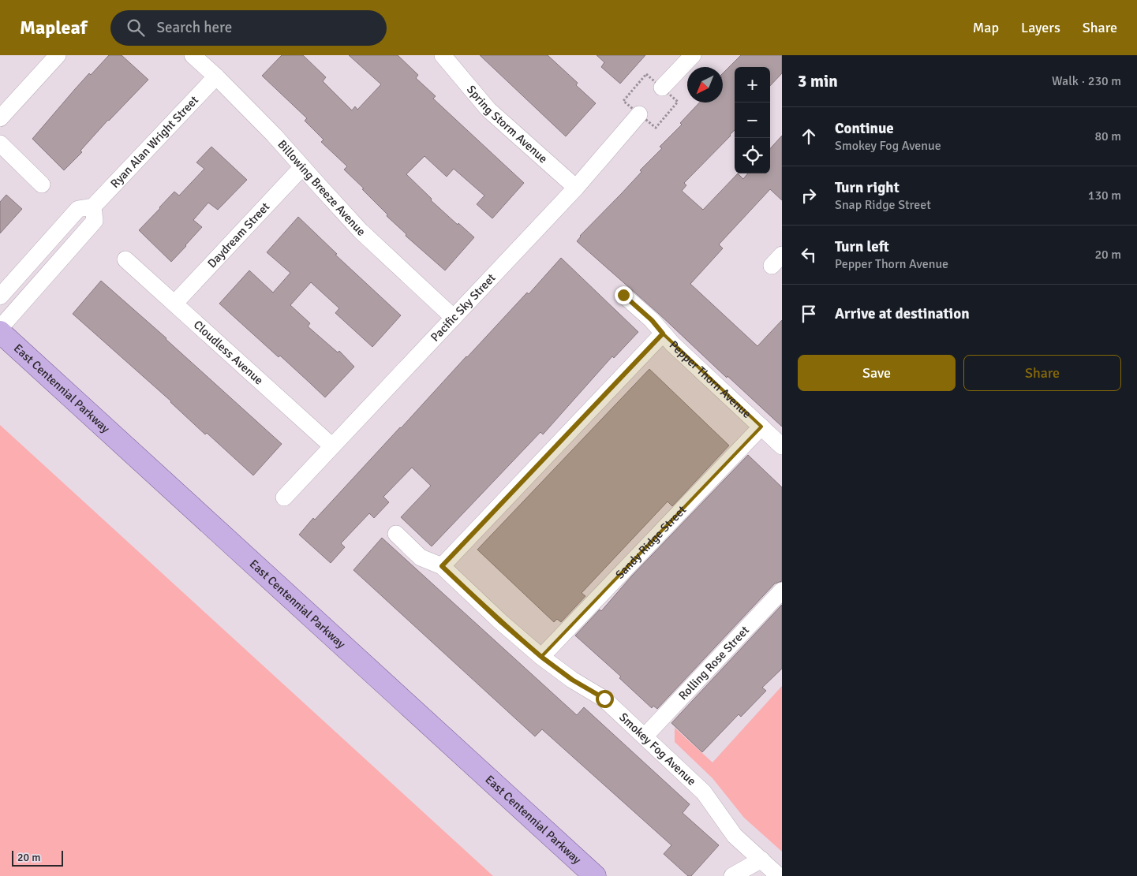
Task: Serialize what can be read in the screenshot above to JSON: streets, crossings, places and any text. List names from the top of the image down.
{
  "streets": {
    "main road": ["East Centennial Parkway"],
    "street": [
      "Spring Storm Avenue",
      "Ryan Alan Wright Street",
      "Billowing Breeze Avenue",
      "Daydream Street",
      "Pacific Sky Street",
      "Cloudless Avenue",
      "Pepper Thorn Avenue",
      "Sandy Ridge Street",
      "Rolling Rose Street",
      "Smokey Fog Avenue"
    ]
  },
  "crossings": [
    ["Spring Storm Avenue", "Pacific Sky Street"],
    ["Ryan Alan Wright Street", "Billowing Breeze Avenue"],
    ["Billowing Breeze Avenue", "Daydream Street"],
    ["Billowing Breeze Avenue", "Pacific Sky Street"],
    ["Daydream Street", "Cloudless Avenue"],
    ["Pacific Sky Street", "Cloudless Avenue"],
    ["Pepper Thorn Avenue", "Sandy Ridge Street"],
    ["Sandy Ridge Street", "Smokey Fog Avenue"],
    ["Rolling Rose Street", "Smokey Fog Avenue"]
  ],
  "scale_bar": "20 m",
  "north": "bottom left",
  "page": {
    "header": "Mapleaf",
    "search": "Search here",
    "nav": ["Map", "Layers", "Share"],
    "heading": ["3 min", "Walk · 230 m"],
    "map_buttons": ["+", "−"],
    "list": [
      ["Continue", "Smokey Fog Avenue", "80 m"],
      ["Turn right", "Snap Ridge Street", "130 m"],
      ["Turn left", "Pepper Thorn Avenue", "20 m"],
      "Arrive at destination"
    ],
    "buttons": ["Save", "Share"],
    "scale": "20 m"
  }
}
